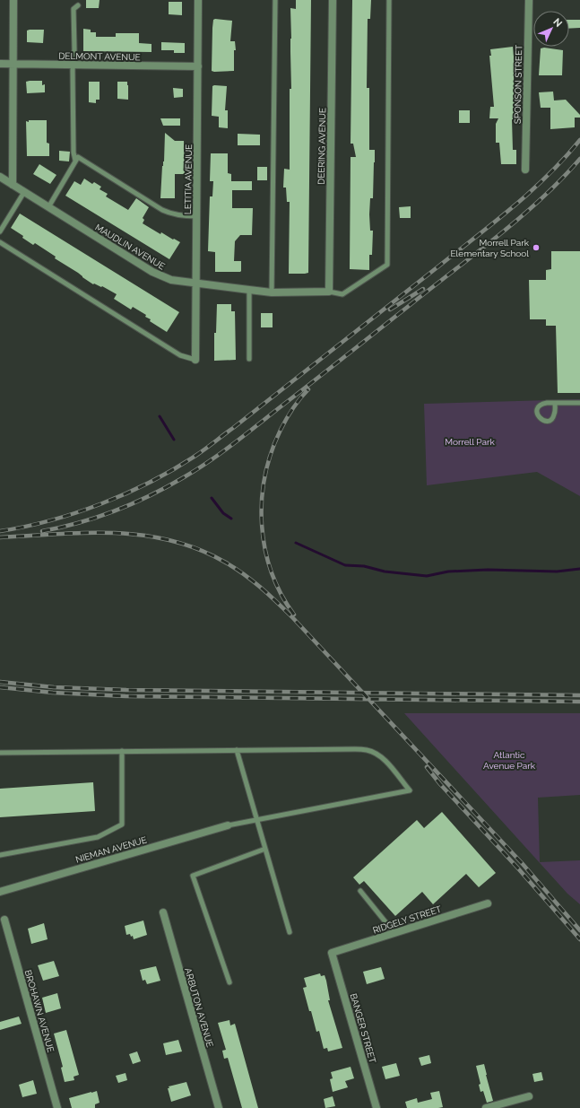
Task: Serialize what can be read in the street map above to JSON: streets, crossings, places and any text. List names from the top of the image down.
{
  "streets": {
    "street": [
      "DELMONT AVENUE",
      "SPONSON STREET",
      "DEERING AVENUE",
      "LETITIA AVENUE",
      "MAUDLIN AVENUE",
      "NIEMAN AVENUE",
      "RIDGELY STREET",
      "ARBUTON AVENUE",
      "BROHAWN AVENUE",
      "BANGER STREET"
    ]
  },
  "crossings": [
    ["DELMONT AVENUE", "LETITIA AVENUE"],
    ["DEERING AVENUE", "MAUDLIN AVENUE"],
    ["LETITIA AVENUE", "MAUDLIN AVENUE"],
    ["RIDGELY STREET", "BANGER STREET"]
  ],
  "parks": ["Morrell Park", "Atlantic Avenue Park"],
  "places": ["Morrell Park Elementary School"],
  "north": "top right"
}
